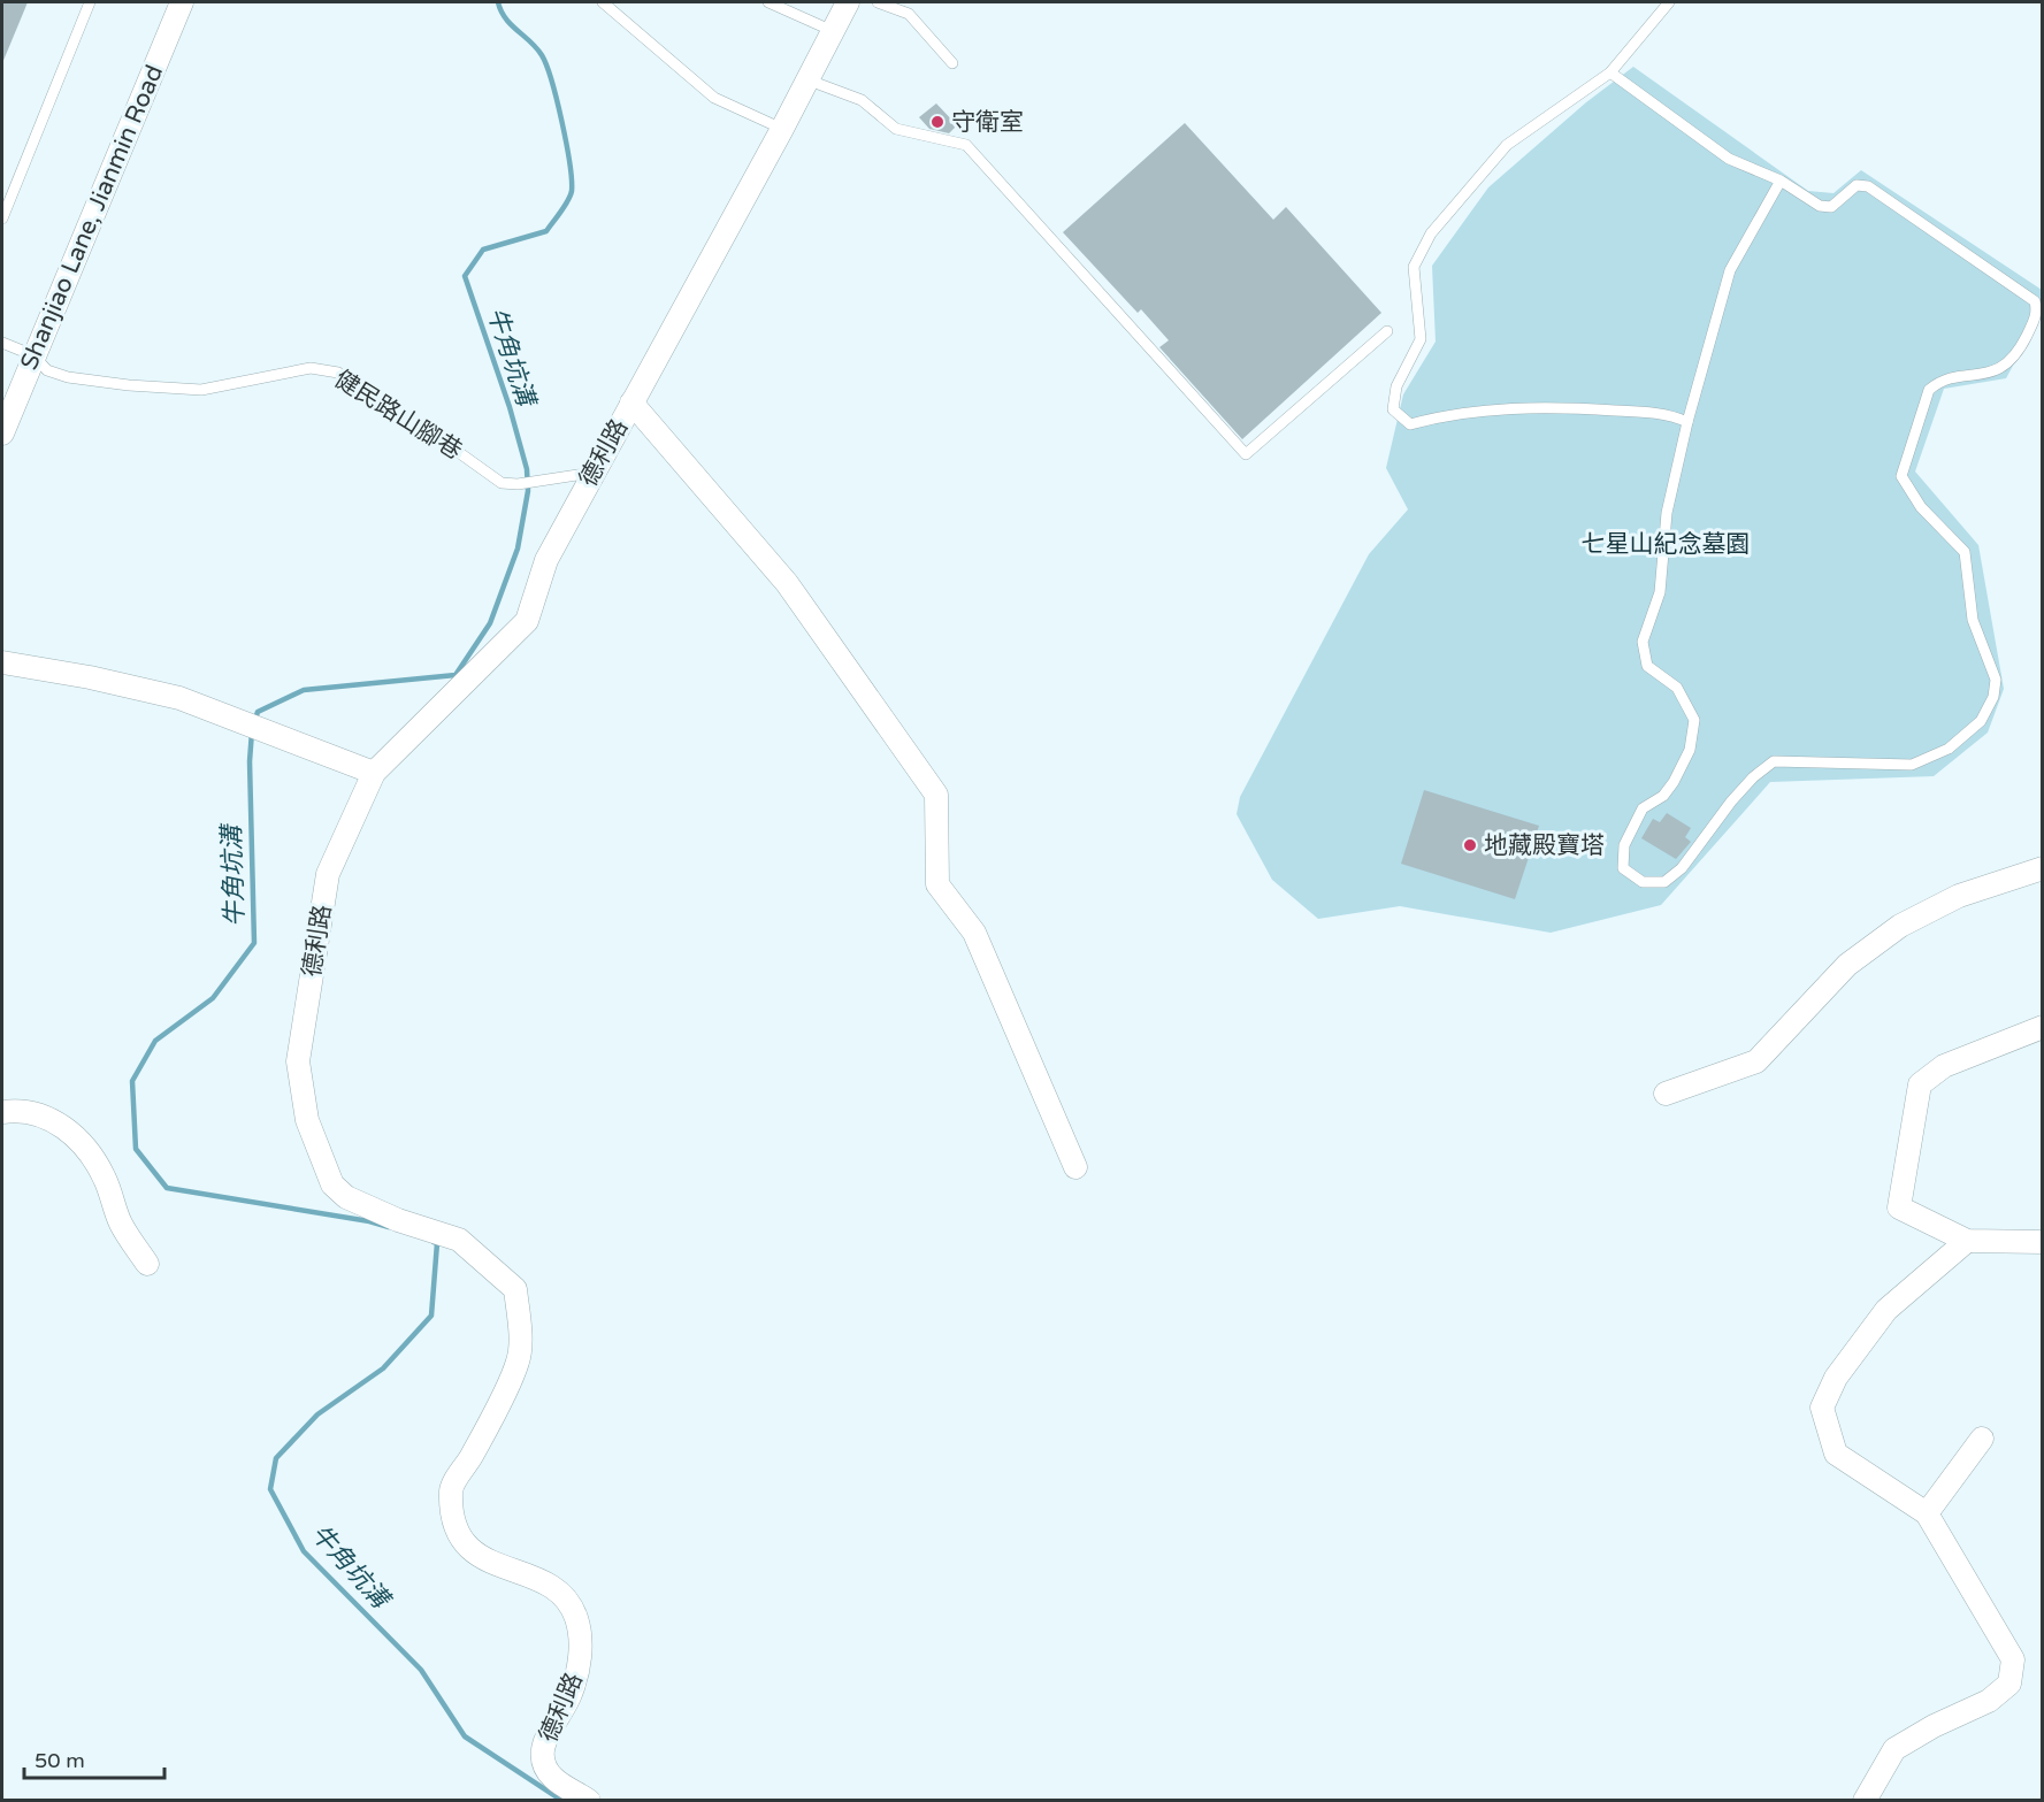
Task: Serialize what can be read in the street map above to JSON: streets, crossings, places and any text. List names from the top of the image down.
{
  "streets": {
    "street": ["Shanjiao Lane, Jianmin Road", "德利路"],
    "lane": ["健民路山腳巷"]
  },
  "crossings": [
    ["Shanjiao Lane, Jianmin Road", "健民路山腳巷"],
    ["健民路山腳巷", "德利路"]
  ],
  "water": ["牛角坑溝"],
  "parks": ["七星山紀念墓園"],
  "places": ["守衛室", "地藏殿寶塔"],
  "scale_bar": "50 m"
}
